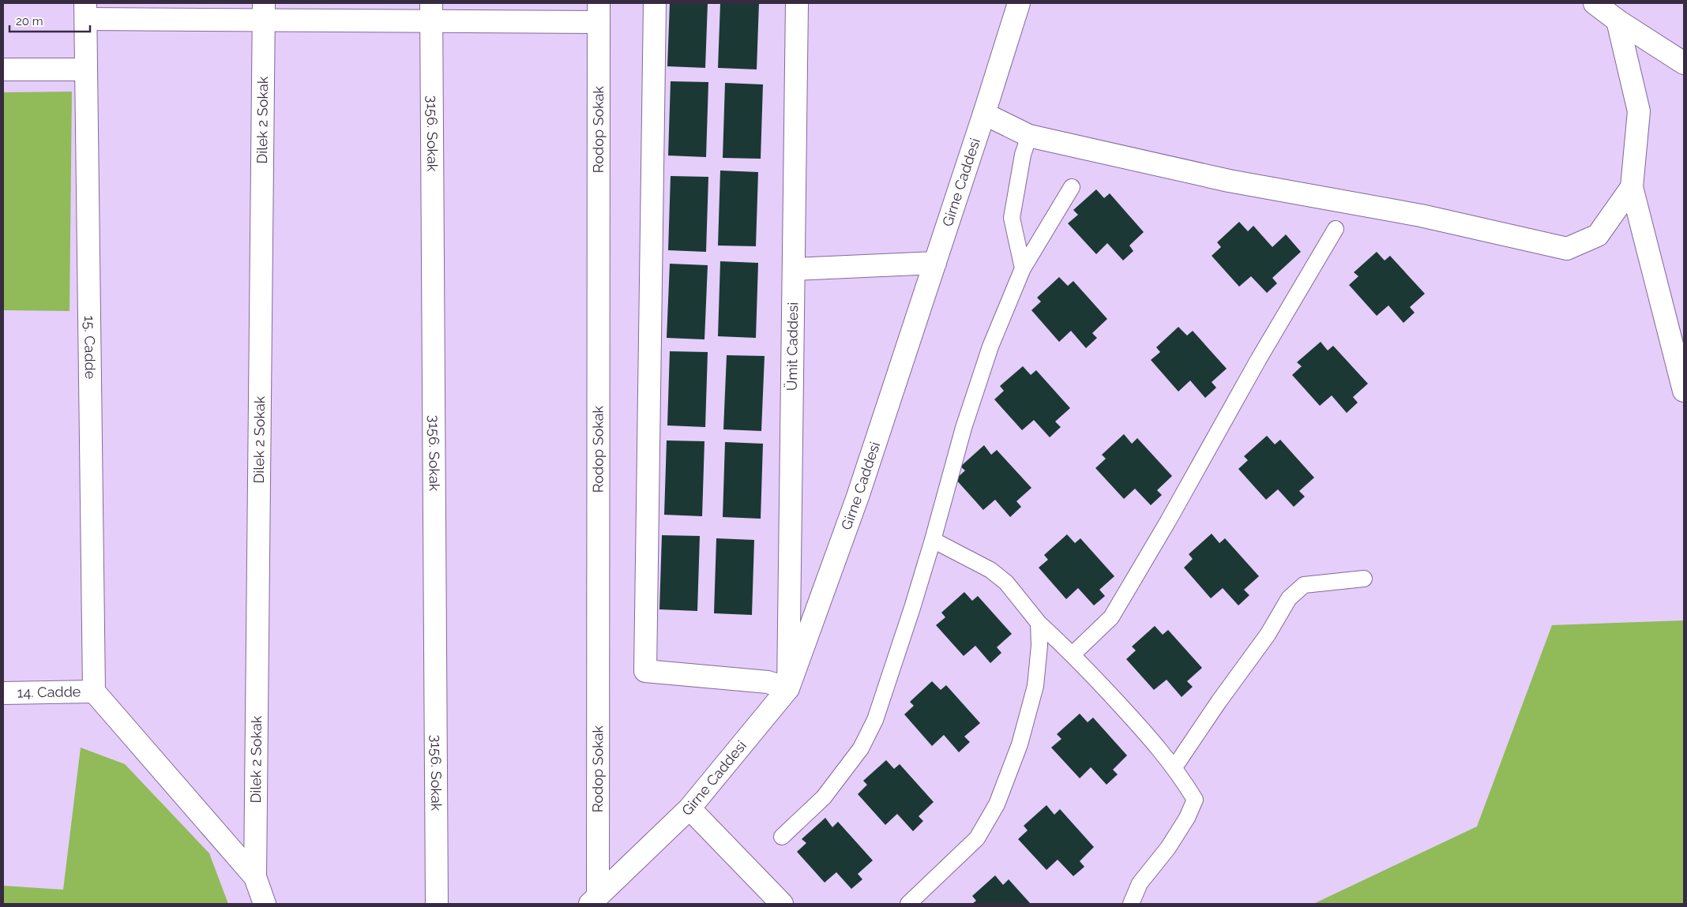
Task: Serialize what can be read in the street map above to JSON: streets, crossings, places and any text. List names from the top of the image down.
{
  "streets": {
    "street": [
      "Dilek 2 Sokak",
      "Rodop Sokak",
      "3156. Sokak",
      "Girne Caddesi",
      "Ümit Caddesi",
      "15. Cadde",
      "14. Cadde"
    ]
  },
  "crossings": [
    ["Rodop Sokak", "Girne Caddesi"],
    ["Girne Caddesi", "Ümit Caddesi"],
    ["15. Cadde", "14. Cadde"]
  ],
  "scale_bar": "20 m"
}
